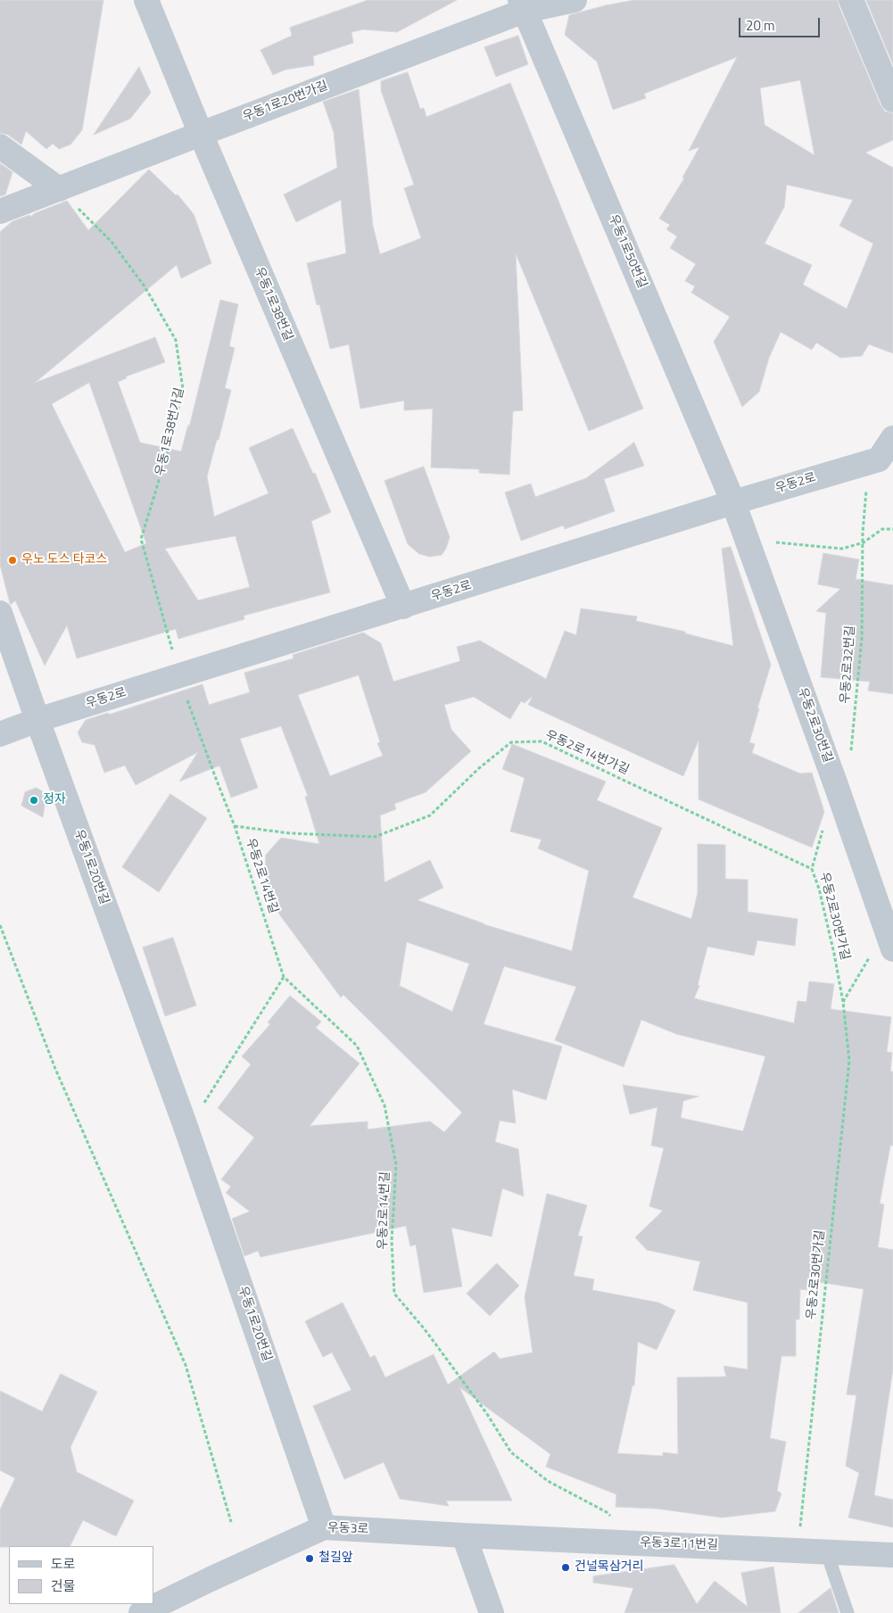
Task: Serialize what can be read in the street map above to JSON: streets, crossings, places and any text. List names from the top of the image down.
{
  "streets": {
    "street": [
      "우동1로20번가길",
      "우동1로50번길",
      "우동1로38번길",
      "우동2로",
      "우동2로30번길",
      "우동1로20번길",
      "우동3로",
      "우동3로11번길"
    ],
    "path": [
      "우동1로38번가길",
      "우동2로32번길",
      "우동2로14번가길",
      "우동2로14번길",
      "우동2로30번가길"
    ]
  },
  "crossings": [
    ["우동1로20번가길", "우동1로50번길"],
    ["우동1로20번가길", "우동1로38번길"],
    ["우동1로20번가길", "우동1로38번가길"],
    ["우동1로50번길", "우동2로"],
    ["우동1로50번길", "우동2로30번길"],
    ["우동1로38번길", "우동2로"],
    ["우동1로38번가길", "우동2로"],
    ["우동1로38번가길", "우동2로14번길"],
    ["우동2로", "우동2로32번길"],
    ["우동2로", "우동2로30번길"],
    ["우동2로", "우동1로20번길"],
    ["우동2로", "우동2로14번길"],
    ["우동2로32번길", "우동2로30번길"],
    ["우동2로30번길", "우동2로30번가길"],
    ["우동2로14번가길", "우동2로14번길"],
    ["우동2로14번가길", "우동2로30번가길"],
    ["우동1로20번길", "우동3로"],
    ["우동2로14번길", "우동3로11번길"],
    ["우동2로30번가길", "우동3로11번길"],
    ["우동3로", "우동3로11번길"]
  ],
  "places": [
    "우노 도스 타코스",
    "정자",
    "철길앞",
    "건널목삼거리"
  ],
  "legend": ["도로", "건물"],
  "scale_bar": "20 m"
}
